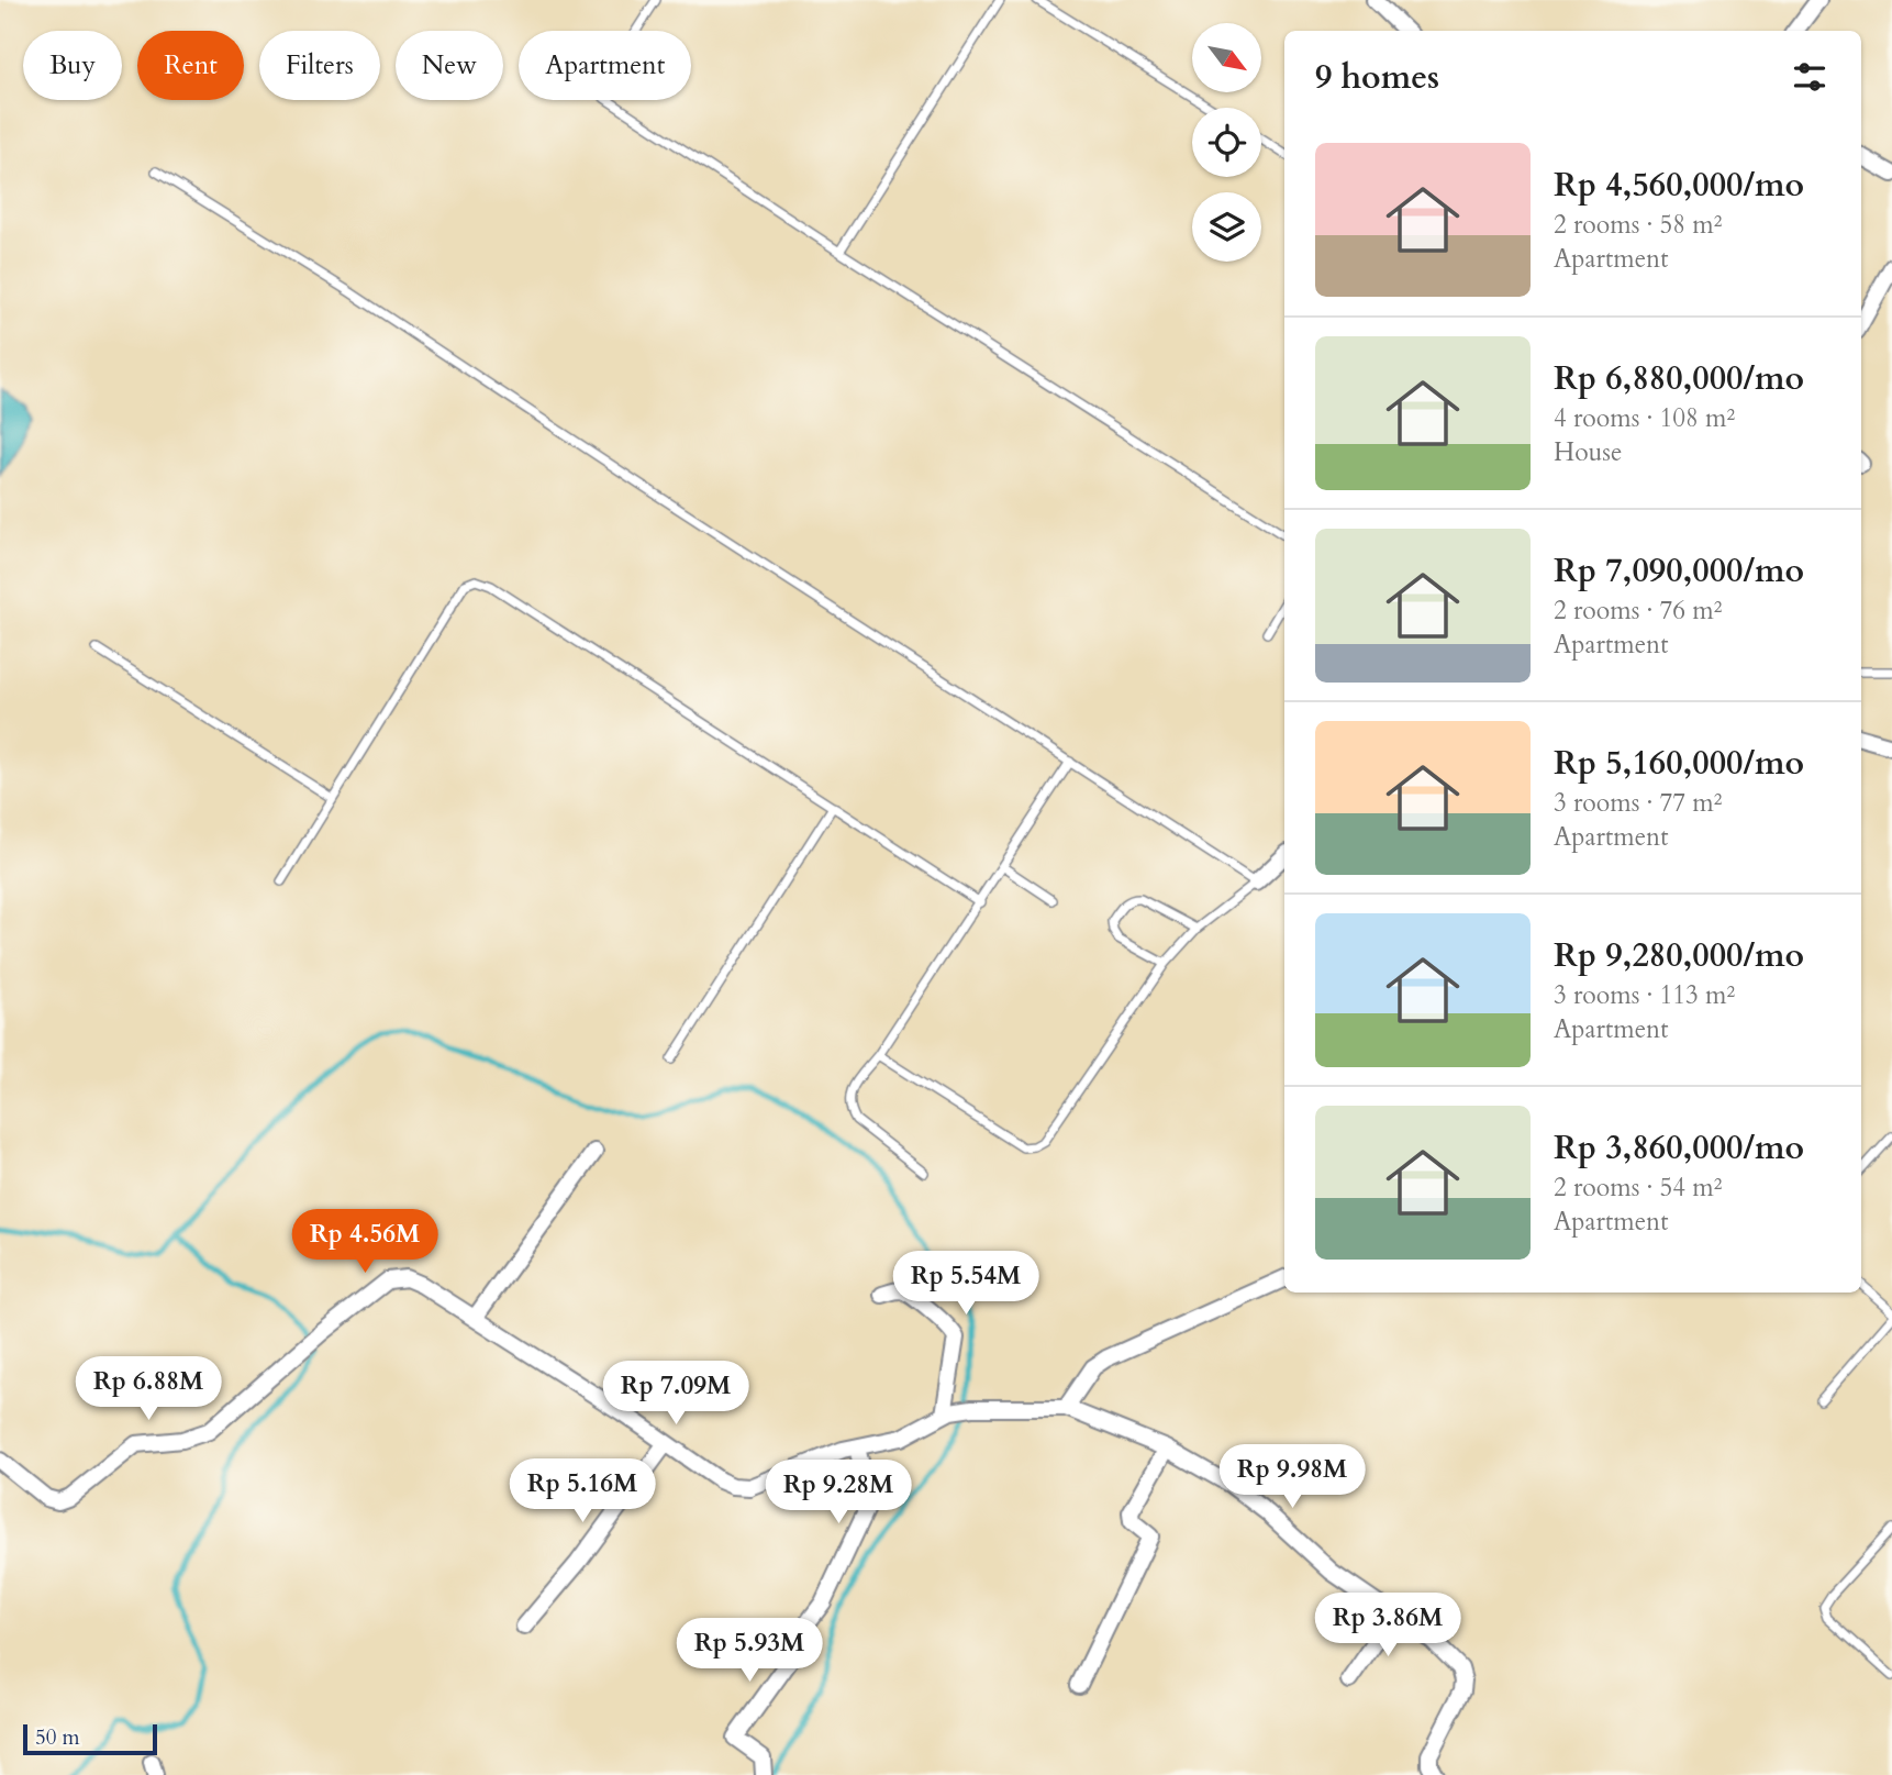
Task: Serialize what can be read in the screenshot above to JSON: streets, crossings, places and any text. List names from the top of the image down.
{
  "scale_bar": "50 m",
  "north": "bottom right",
  "page": {
    "chip": [
      "Buy",
      "Rent",
      "Filters",
      "New",
      "Apartment"
    ],
    "heading": "9 homes",
    "list": [
      {
        "name": "Rp 4,560,000/mo",
        "note": "2 rooms · 58 m² · Apartment"
      },
      {
        "name": "Rp 6,880,000/mo",
        "note": "4 rooms · 108 m² · House"
      },
      {
        "name": "Rp 7,090,000/mo",
        "note": "2 rooms · 76 m² · Apartment"
      },
      {
        "name": "Rp 5,160,000/mo",
        "note": "3 rooms · 77 m² · Apartment"
      },
      {
        "name": "Rp 9,280,000/mo",
        "note": "3 rooms · 113 m² · Apartment"
      },
      {
        "name": "Rp 3,860,000/mo",
        "note": "2 rooms · 54 m² · Apartment"
      }
    ],
    "price": [
      "Rp 4.56M",
      "Rp 5.54M",
      "Rp 6.88M",
      "Rp 7.09M",
      "Rp 9.98M",
      "Rp 5.16M",
      "Rp 9.28M",
      "Rp 3.86M",
      "Rp 5.93M"
    ],
    "scale": "50 m"
  }
}
